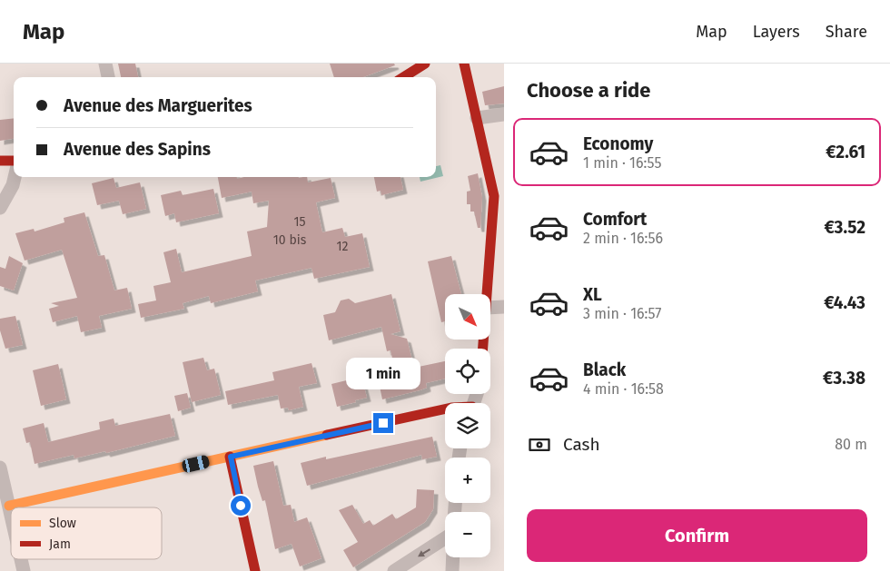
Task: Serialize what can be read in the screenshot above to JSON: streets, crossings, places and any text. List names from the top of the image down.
{
  "house_numbers": ["15", "10 bis", "12"],
  "legend": ["Slow", "Jam"],
  "north": "bottom right",
  "page": {
    "header": "Map",
    "nav": ["Map", "Layers", "Share"],
    "heading": "Choose a ride",
    "banner": ["Avenue des Marguerites", "Avenue des Sapins"],
    "list": [
      {
        "name": "Economy",
        "note": "1 min · 16:55",
        "value": "€2.61"
      },
      {
        "name": "Comfort",
        "note": "2 min · 16:56",
        "value": "€3.52"
      },
      {
        "name": "XL",
        "note": "3 min · 16:57",
        "value": "€4.43"
      },
      {
        "name": "Black",
        "note": "4 min · 16:58",
        "value": "€3.38"
      }
    ],
    "map_buttons": ["+", "−"],
    "bubble": "1 min",
    "pay": ["Cash", "80 m"],
    "buttons": "Confirm"
  }
}
